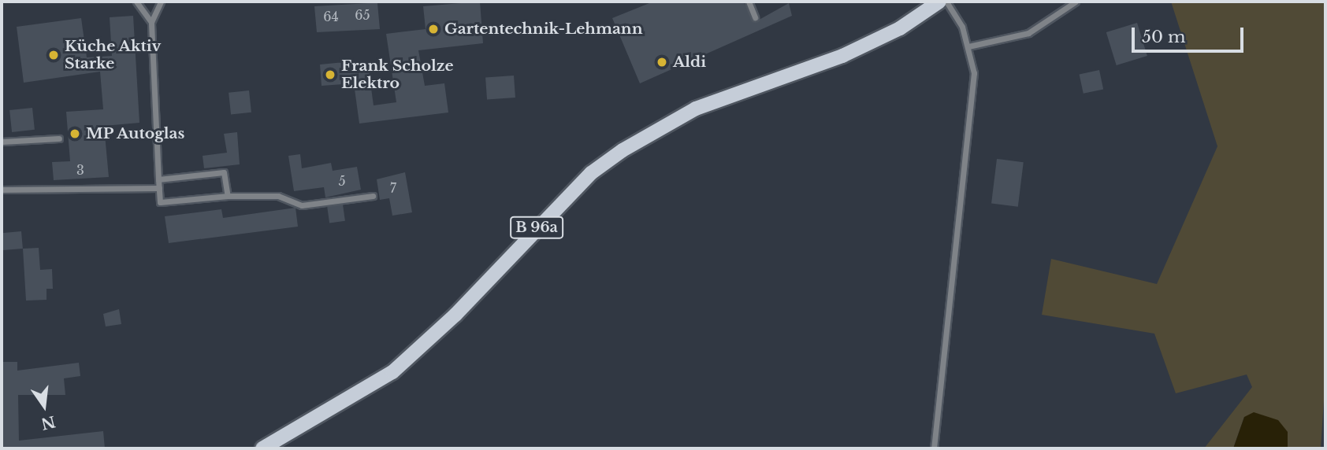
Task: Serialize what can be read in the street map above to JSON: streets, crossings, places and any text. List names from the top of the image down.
{
  "streets": {
    "main road": ["B 96a"]
  },
  "places": [
    "Gartentechnik-Lehmann",
    "Küche Aktiv Starke",
    "Aldi",
    "Frank Scholze Elektro",
    "MP Autoglas"
  ],
  "house_numbers": [
    "65",
    "64",
    "3",
    "5",
    "7"
  ],
  "scale_bar": "50 m",
  "north": "bottom"
}
